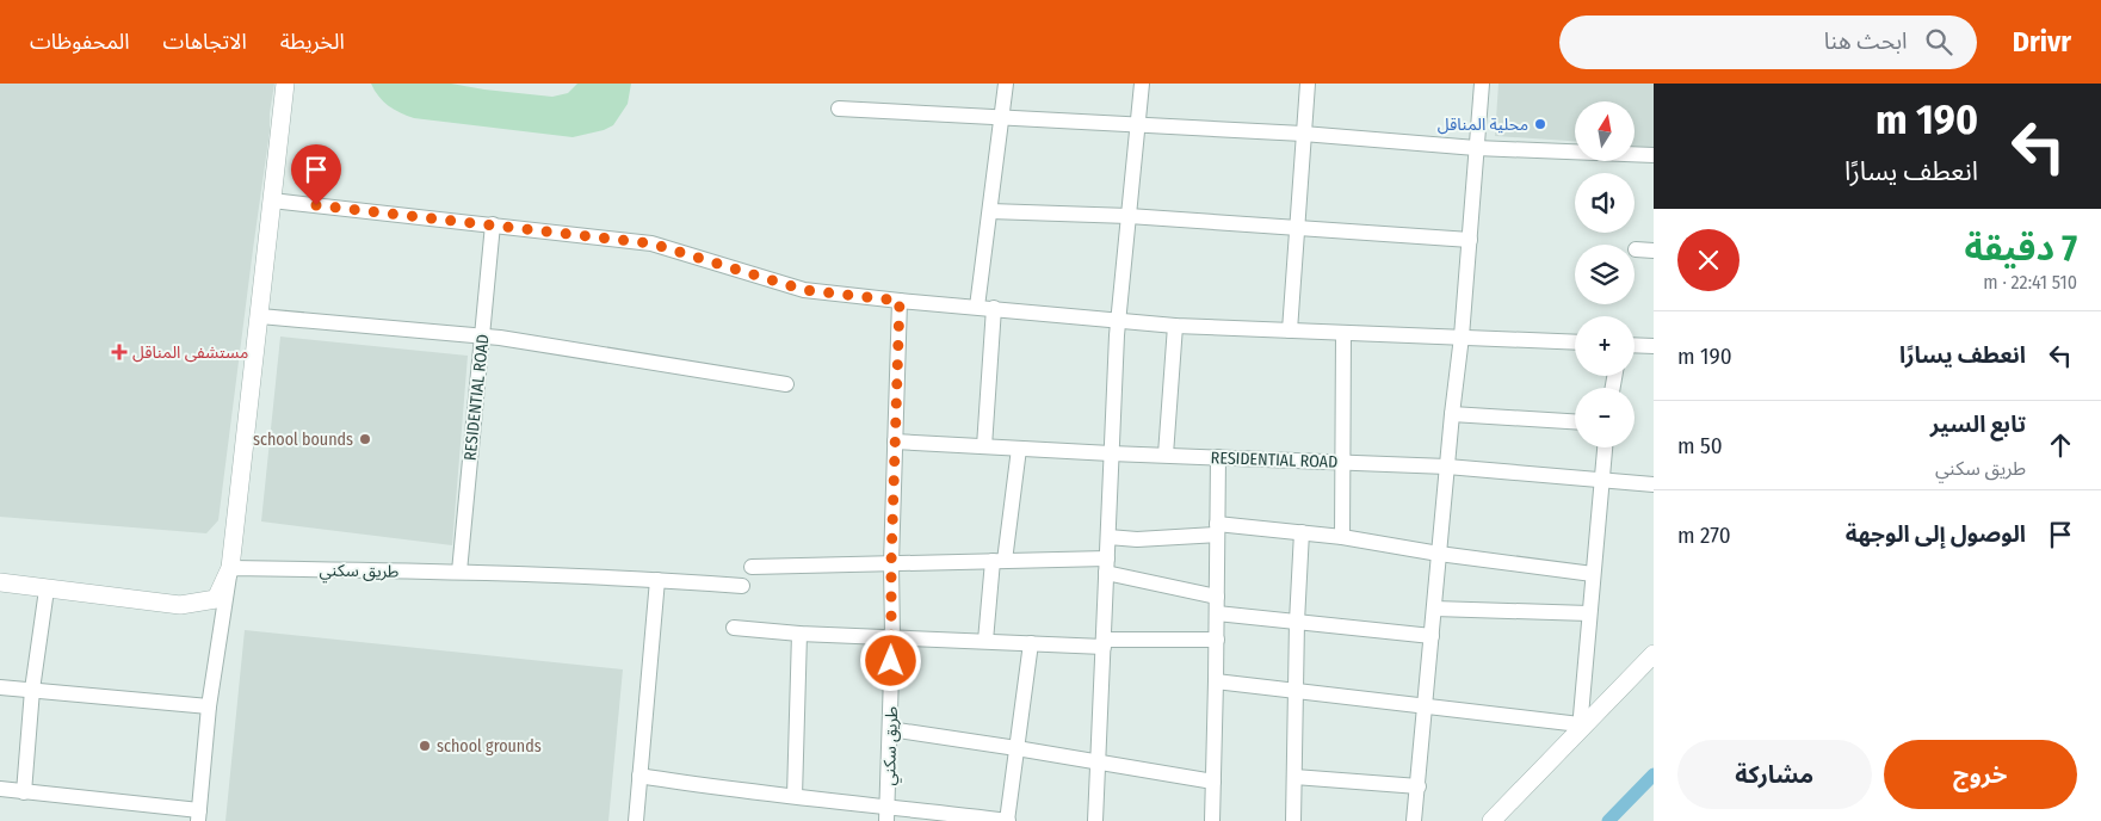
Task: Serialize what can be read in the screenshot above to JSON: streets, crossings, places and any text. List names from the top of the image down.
{
  "streets": {
    "street": ["RESIDENTIAL ROAD", "طريق سكني"]
  },
  "crossings": [
    ["RESIDENTIAL ROAD", "طريق سكني"]
  ],
  "places": {
    "other": ["محلية المناقل", "school bounds", "school grounds"],
    "health": ["مستشفى المناقل"]
  },
  "north": "top",
  "page": {
    "header": "Drivr",
    "search": "ابحث هنا",
    "nav": ["الخريطة", "الاتجاهات", "المحفوظات"],
    "turn": ["190 m", "انعطف يسارًا"],
    "map_buttons": ["+", "−"],
    "heading": ["7 دقيقة", "510 m · 22:41"],
    "list": [
      {
        "name": "انعطف يسارًا",
        "value": "190 m"
      },
      {
        "name": "تابع السير",
        "note": "طريق سكني",
        "value": "50 m"
      },
      {
        "name": "الوصول إلى الوجهة",
        "value": "270 m"
      }
    ],
    "buttons": ["خروج", "مشاركة"]
  }
}
